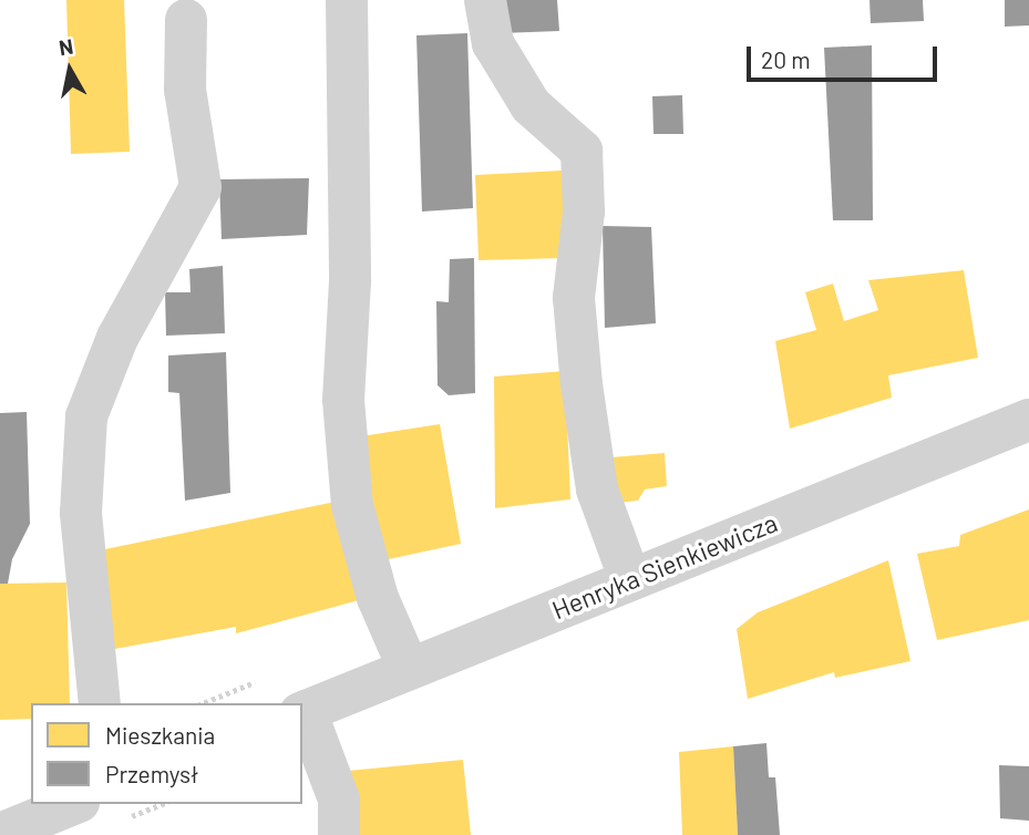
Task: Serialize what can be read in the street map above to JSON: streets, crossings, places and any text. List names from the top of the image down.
{
  "streets": {
    "street": ["Henryka Sienkiewicza"]
  },
  "legend": ["Mieszkania", "Przemysł"],
  "scale_bar": "20 m",
  "north": "top"
}
